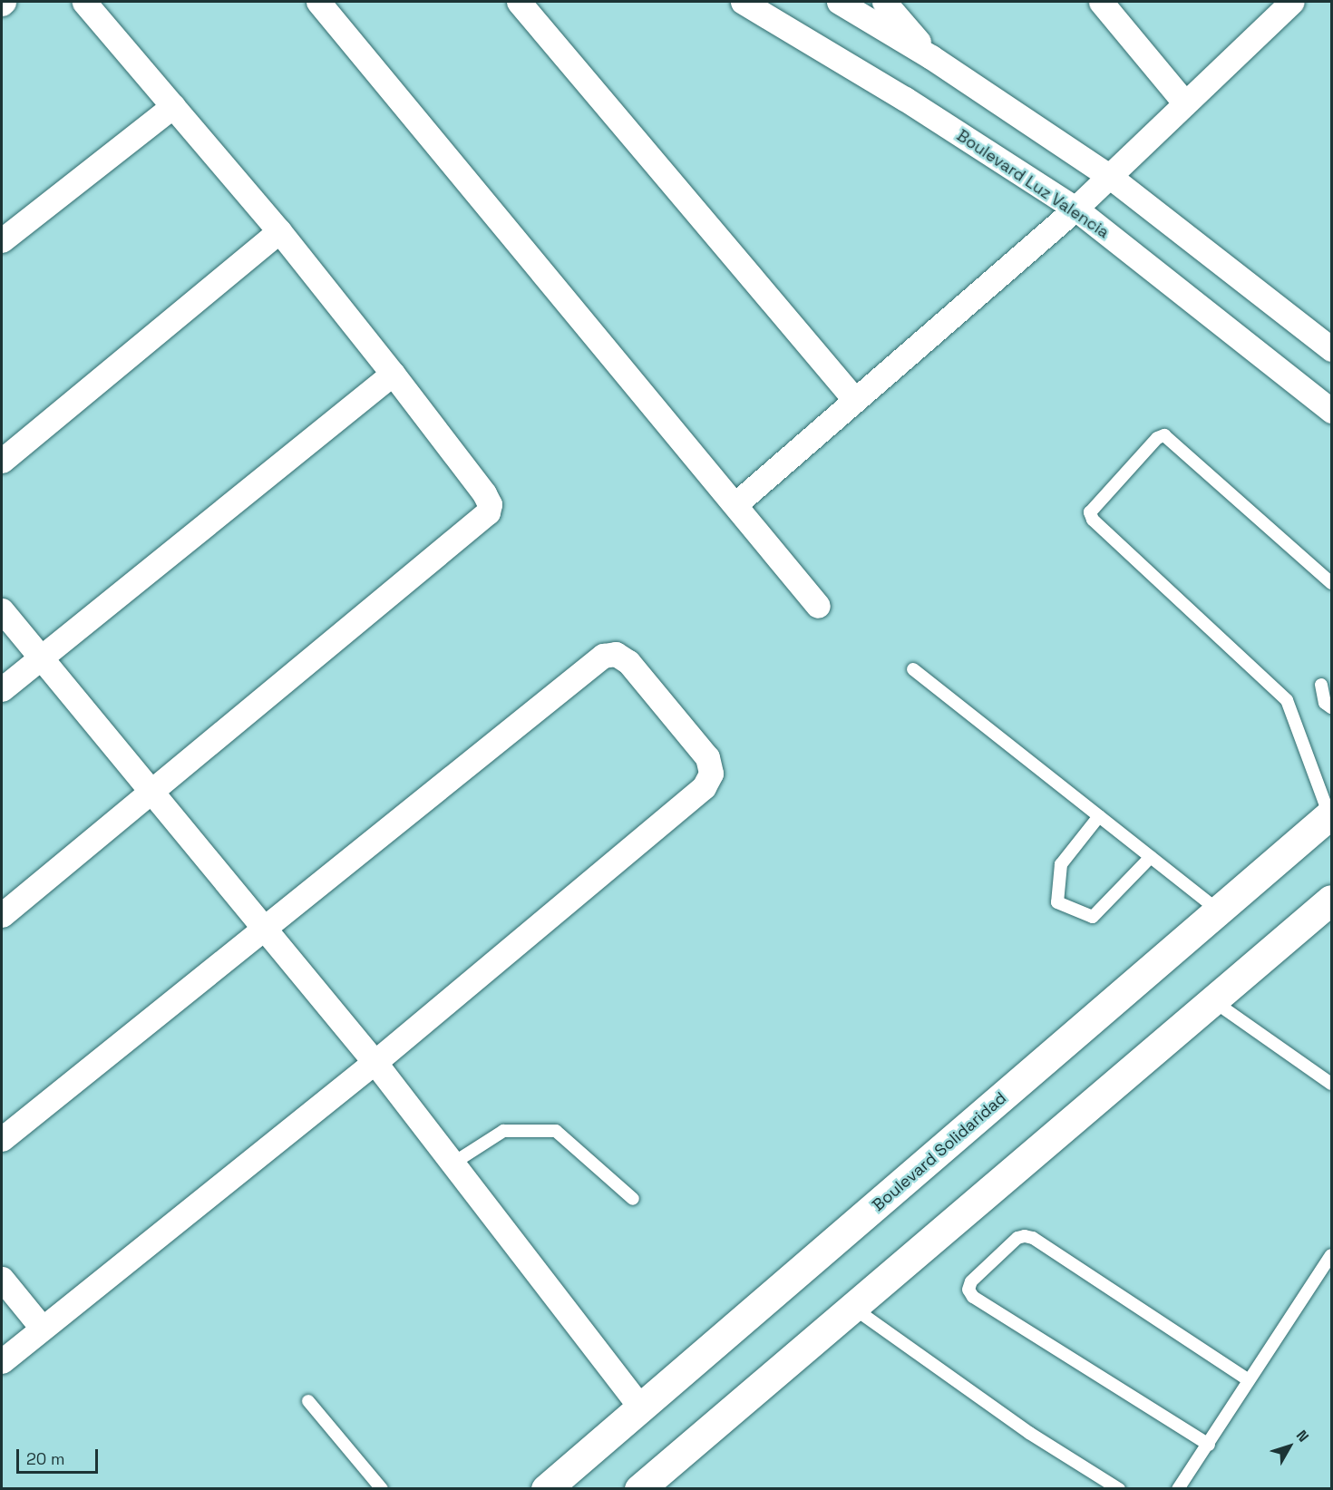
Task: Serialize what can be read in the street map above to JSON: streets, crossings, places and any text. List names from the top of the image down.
{
  "streets": {
    "main road": ["Boulevard Solidaridad"],
    "street": ["Boulevard Luz Valencia"]
  },
  "scale_bar": "20 m",
  "north": "top right"
}
